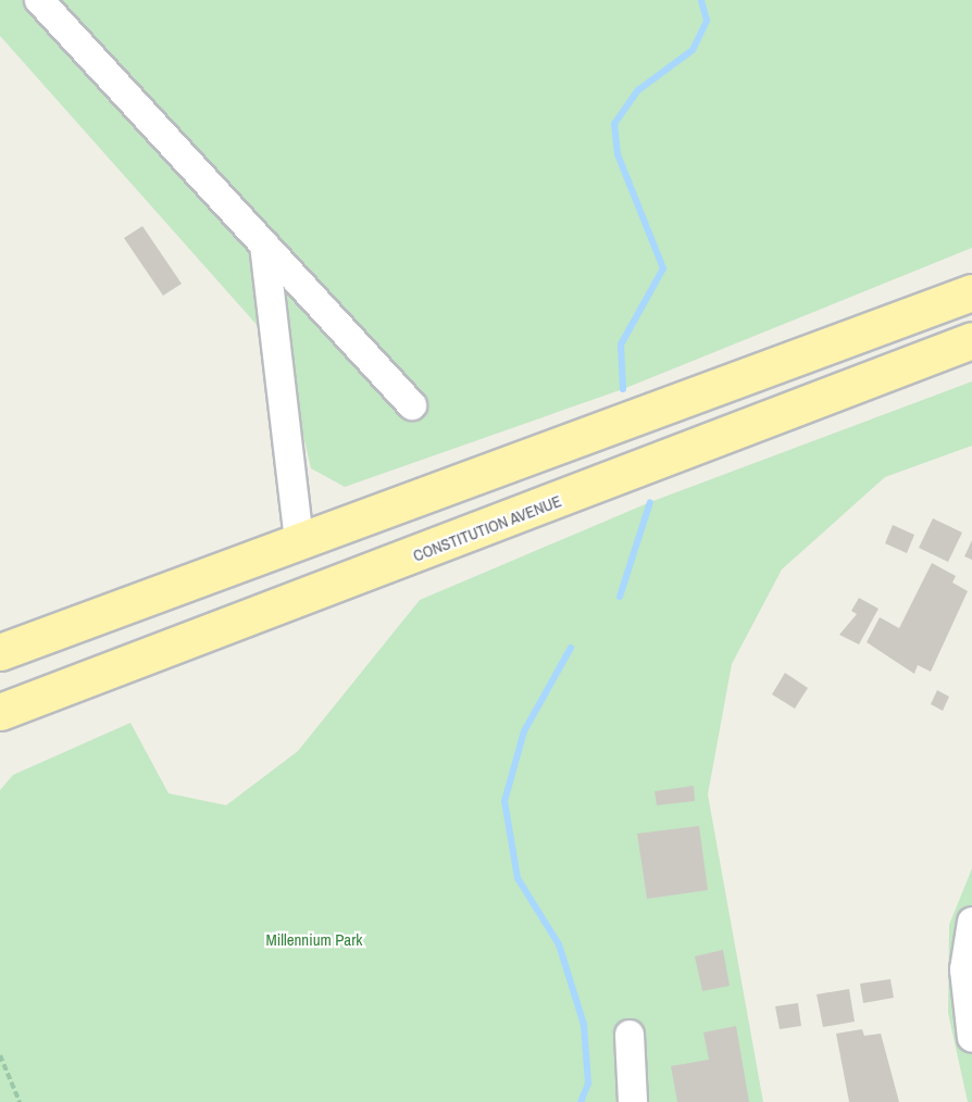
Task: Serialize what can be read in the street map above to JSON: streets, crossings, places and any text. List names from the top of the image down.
{
  "streets": {
    "main road": ["CONSTITUTION AVENUE"]
  },
  "parks": ["Millennium Park"]
}
